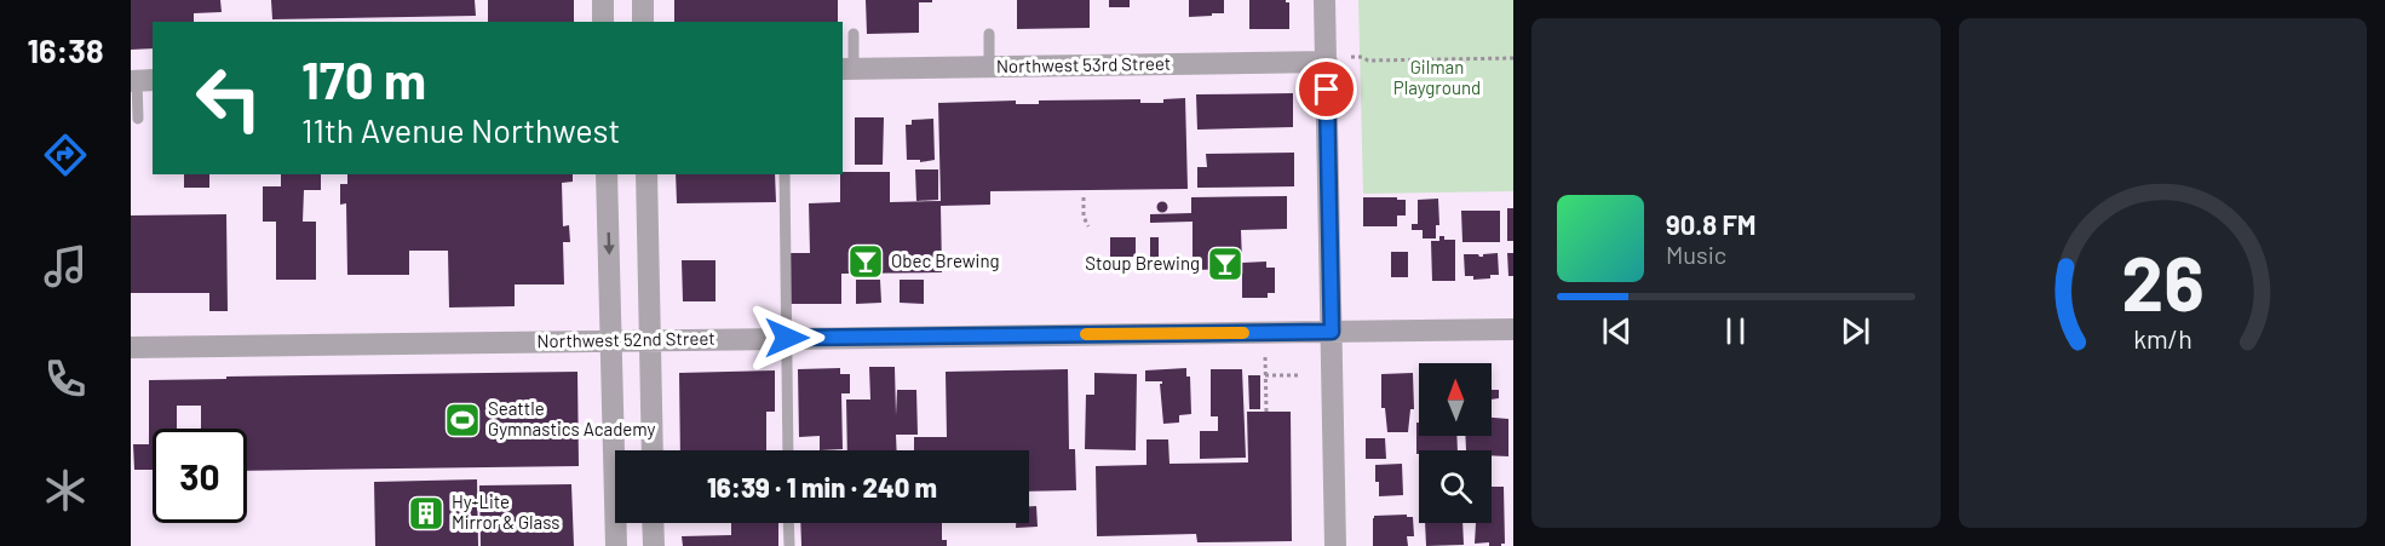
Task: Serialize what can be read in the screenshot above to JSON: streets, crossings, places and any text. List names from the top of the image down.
{
  "streets": {
    "street": ["Northwest 53rd Street", "Northwest 52nd Street"]
  },
  "parks": ["Gilman Playground"],
  "places": {
    "bar": ["Obec Brewing", "Stoup Brewing"],
    "sports": ["Seattle Gymnastics Academy"],
    "building": ["Hy-Lite Mirror & Glass"]
  },
  "north": "top",
  "page": {
    "tabs": "16:38",
    "turn": ["170 m", "11th Avenue Northwest"],
    "song": ["90.8 FM", "Music"],
    "limit": "30",
    "trip": "16:39 · 1 min · 240 m",
    "gauge": ["26", "km/h"]
  }
}
